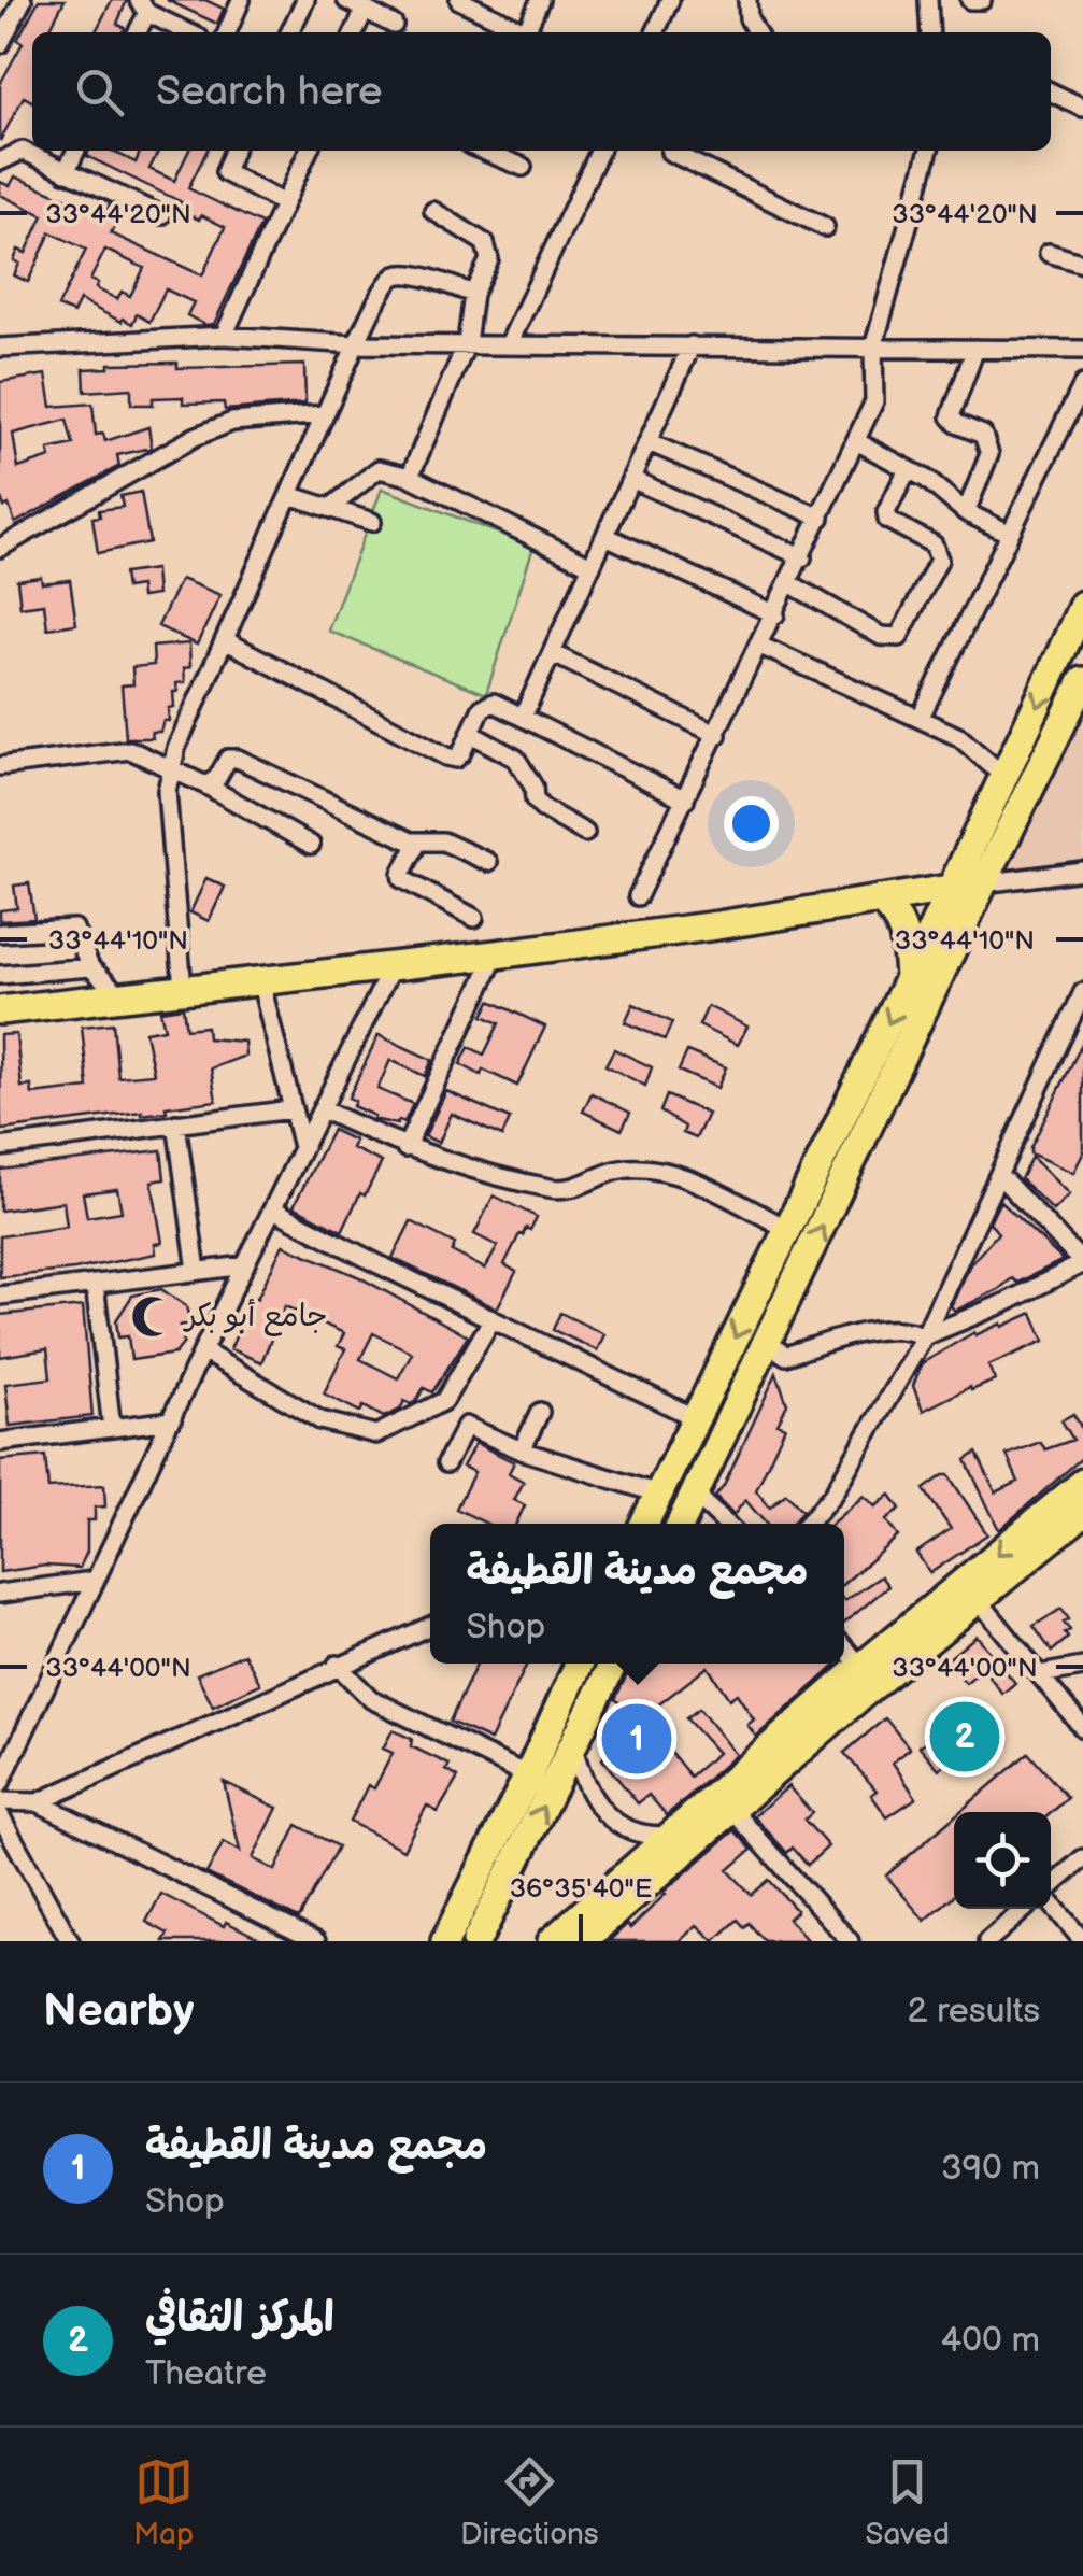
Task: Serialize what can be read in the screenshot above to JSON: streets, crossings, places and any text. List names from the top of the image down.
{
  "places": {
    "mosque": ["جامع أبو بكر"]
  },
  "page": {
    "search": "Search here",
    "popup": ["مجمع مدينة القطيفة", "Shop"],
    "pins": ["2", "1"],
    "heading": ["Nearby", "2 results"],
    "list": [
      {
        "mark": "1",
        "name": "مجمع مدينة القطيفة",
        "note": "Shop",
        "value": "390 m"
      },
      {
        "mark": "2",
        "name": "المركز الثقافي",
        "note": "Theatre",
        "value": "400 m"
      }
    ],
    "nav": ["Map", "Directions", "Saved"]
  },
  "coordinates": [
    "33°44'20\"N",
    "33°44'10\"N",
    "33°44'00\"N",
    "36°35'40\"E"
  ]
}
